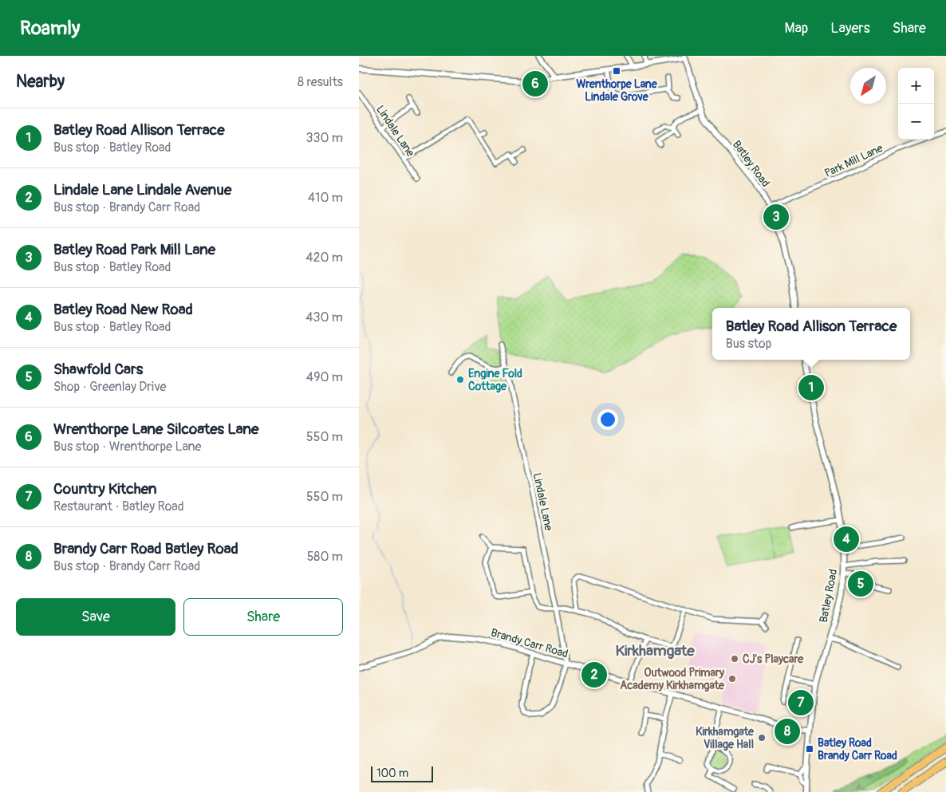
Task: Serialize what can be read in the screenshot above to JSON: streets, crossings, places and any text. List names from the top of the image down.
{
  "streets": {
    "street": [
      "Lindale Lane",
      "Park Mill Lane",
      "Batley Road",
      "Brandy Carr Road"
    ]
  },
  "crossings": [
    ["Lindale Lane", "Brandy Carr Road"],
    ["Park Mill Lane", "Batley Road"],
    ["Batley Road", "Brandy Carr Road"]
  ],
  "districts": ["Kirkhamgate"],
  "places": {
    "transit": ["Wrenthorpe Lane Lindale Grove", "Batley Road Brandy Carr Road"],
    "other": [
      "Engine Fold Cottage",
      "CJ's Playcare",
      "Outwood Primary Academy Kirkhamgate",
      "Kirkhamgate Village Hall"
    ]
  },
  "scale_bar": "100 m",
  "north": "bottom left",
  "page": {
    "header": "Roamly",
    "nav": ["Map", "Layers", "Share"],
    "heading": ["Nearby", "8 results"],
    "map_buttons": ["+", "−"],
    "pins": [
      "6",
      "3",
      "1",
      "4",
      "5",
      "2",
      "7",
      "8"
    ],
    "list": [
      {
        "mark": "1",
        "name": "Batley Road Allison Terrace",
        "note": "Bus stop · Batley Road",
        "value": "330 m"
      },
      {
        "mark": "2",
        "name": "Lindale Lane Lindale Avenue",
        "note": "Bus stop · Brandy Carr Road",
        "value": "410 m"
      },
      {
        "mark": "3",
        "name": "Batley Road Park Mill Lane",
        "note": "Bus stop · Batley Road",
        "value": "420 m"
      },
      {
        "mark": "4",
        "name": "Batley Road New Road",
        "note": "Bus stop · Batley Road",
        "value": "430 m"
      },
      {
        "mark": "5",
        "name": "Shawfold Cars",
        "note": "Shop · Greenlay Drive",
        "value": "490 m"
      },
      {
        "mark": "6",
        "name": "Wrenthorpe Lane Silcoates Lane",
        "note": "Bus stop · Wrenthorpe Lane",
        "value": "550 m"
      },
      {
        "mark": "7",
        "name": "Country Kitchen",
        "note": "Restaurant · Batley Road",
        "value": "550 m"
      },
      {
        "mark": "8",
        "name": "Brandy Carr Road Batley Road",
        "note": "Bus stop · Brandy Carr Road",
        "value": "580 m"
      }
    ],
    "popup": ["Batley Road Allison Terrace", "Bus stop"],
    "buttons": ["Save", "Share"],
    "scale": "100 m"
  }
}
